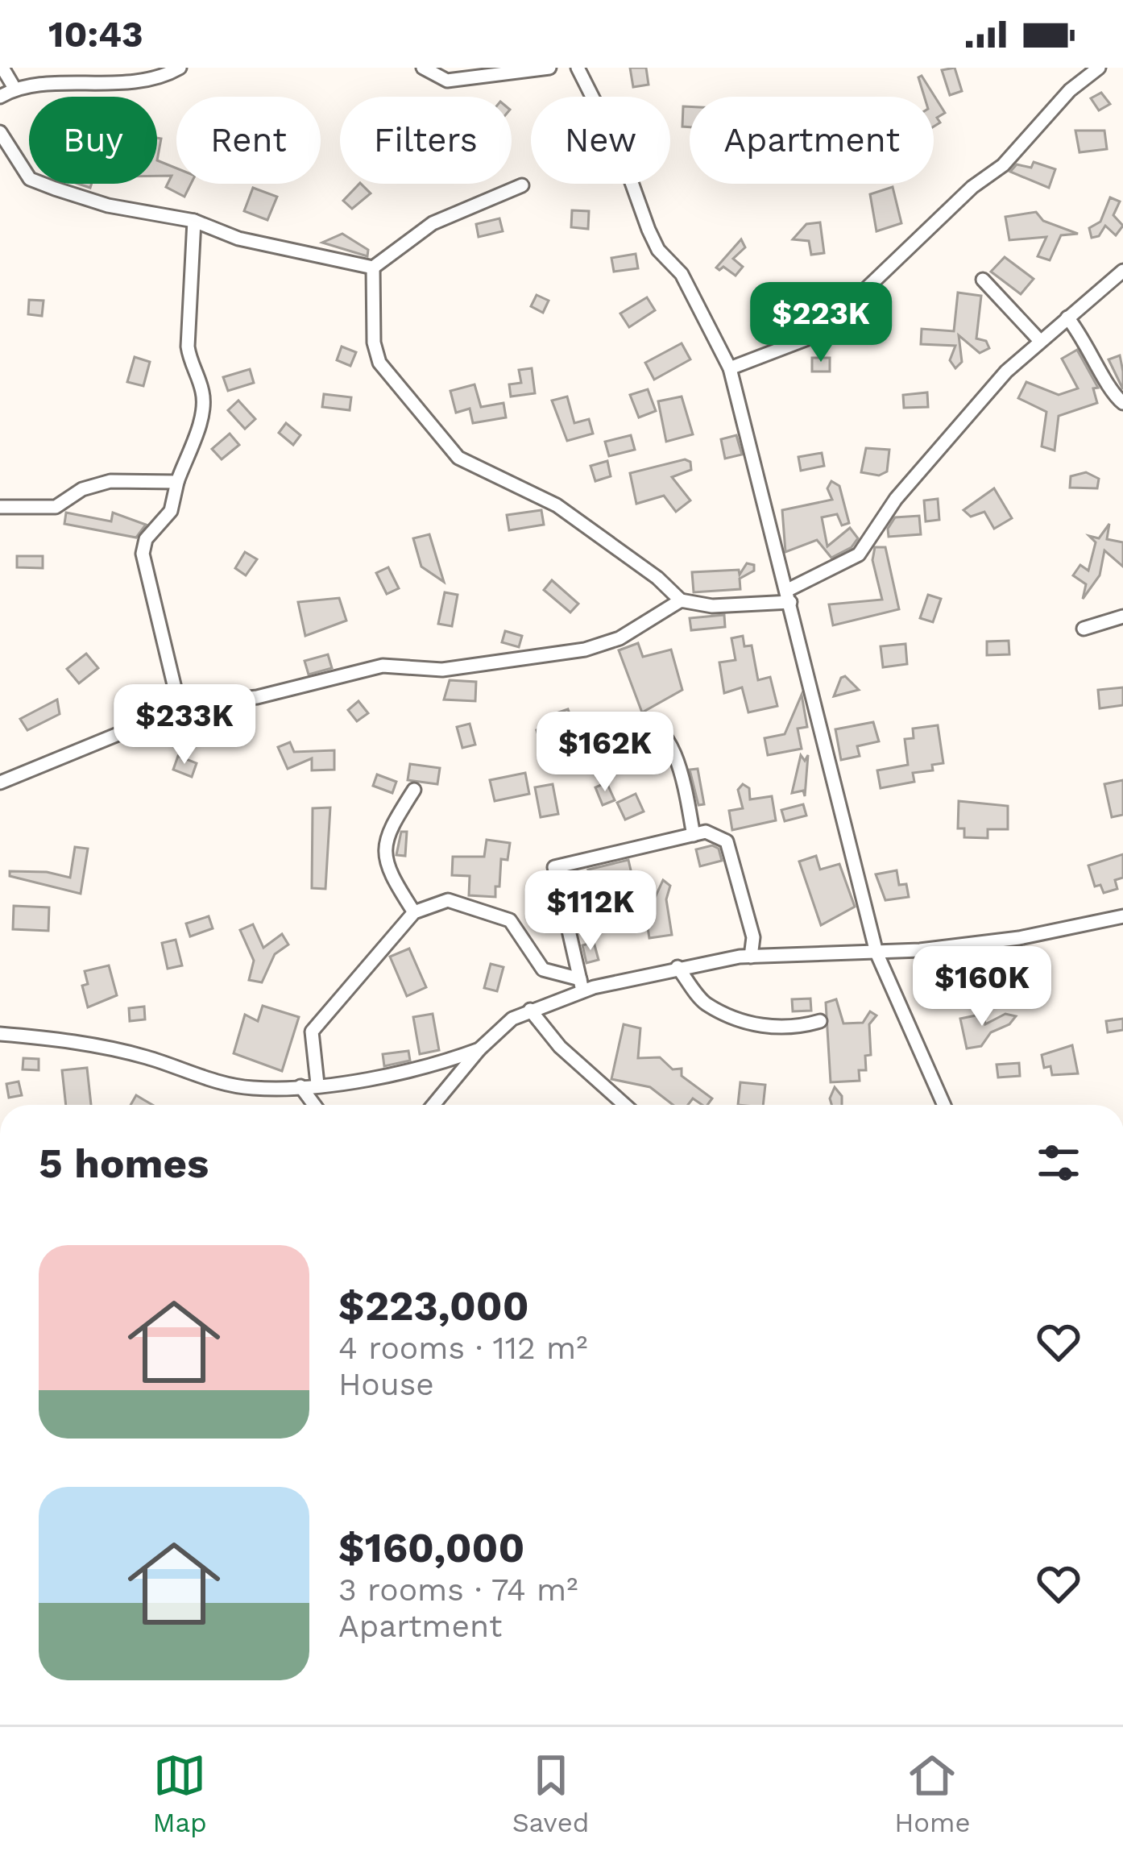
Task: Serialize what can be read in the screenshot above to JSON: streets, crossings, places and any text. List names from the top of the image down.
{
  "page": {
    "status": "10:43",
    "chip": [
      "Buy",
      "Rent",
      "Filters",
      "New",
      "Apartment"
    ],
    "price": [
      "$223K",
      "$233K",
      "$162K",
      "$112K",
      "$160K"
    ],
    "heading": "5 homes",
    "list": [
      {
        "name": "$223,000",
        "note": "4 rooms · 112 m² · House"
      },
      {
        "name": "$160,000",
        "note": "3 rooms · 74 m² · Apartment"
      }
    ],
    "tabs": ["Map", "Saved", "Home"]
  }
}
